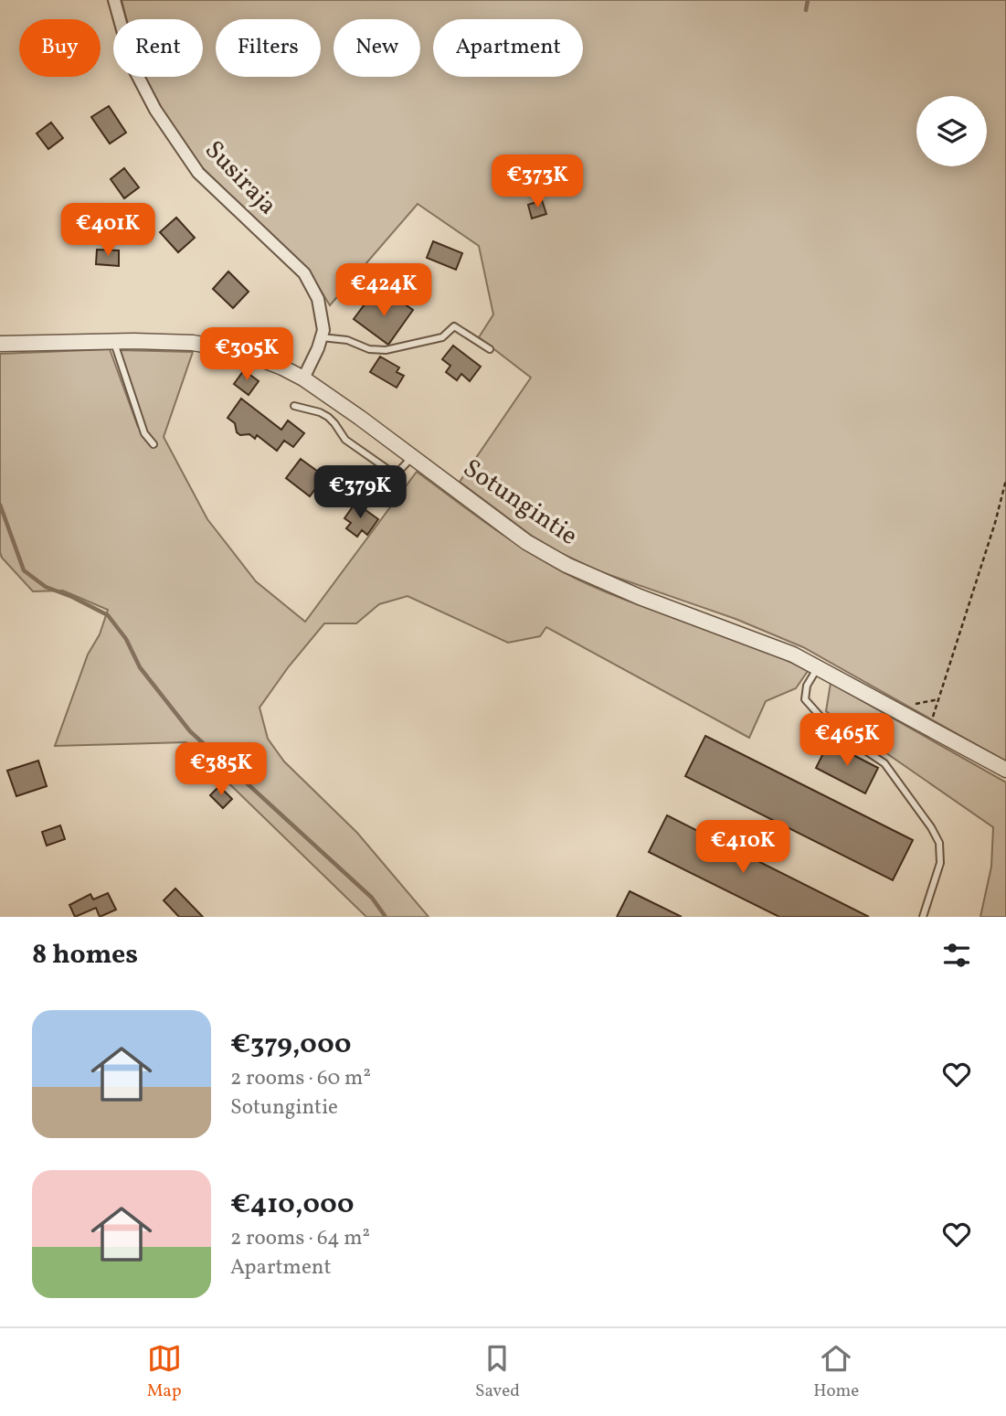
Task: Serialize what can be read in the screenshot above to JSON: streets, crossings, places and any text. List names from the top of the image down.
{
  "streets": {
    "street": ["Susiraja", "Sotungintie"]
  },
  "crossings": [
    ["Susiraja", "Sotungintie"]
  ],
  "page": {
    "chip": [
      "Buy",
      "Rent",
      "Filters",
      "New",
      "Apartment"
    ],
    "price": [
      "€373K",
      "€401K",
      "€424K",
      "€305K",
      "€379K",
      "€465K",
      "€385K",
      "€410K"
    ],
    "heading": "8 homes",
    "list": [
      {
        "name": "€379,000",
        "note": "2 rooms · 60 m² · Sotungintie"
      },
      {
        "name": "€410,000",
        "note": "2 rooms · 64 m² · Apartment"
      }
    ],
    "tabs": ["Map", "Saved", "Home"]
  }
}
